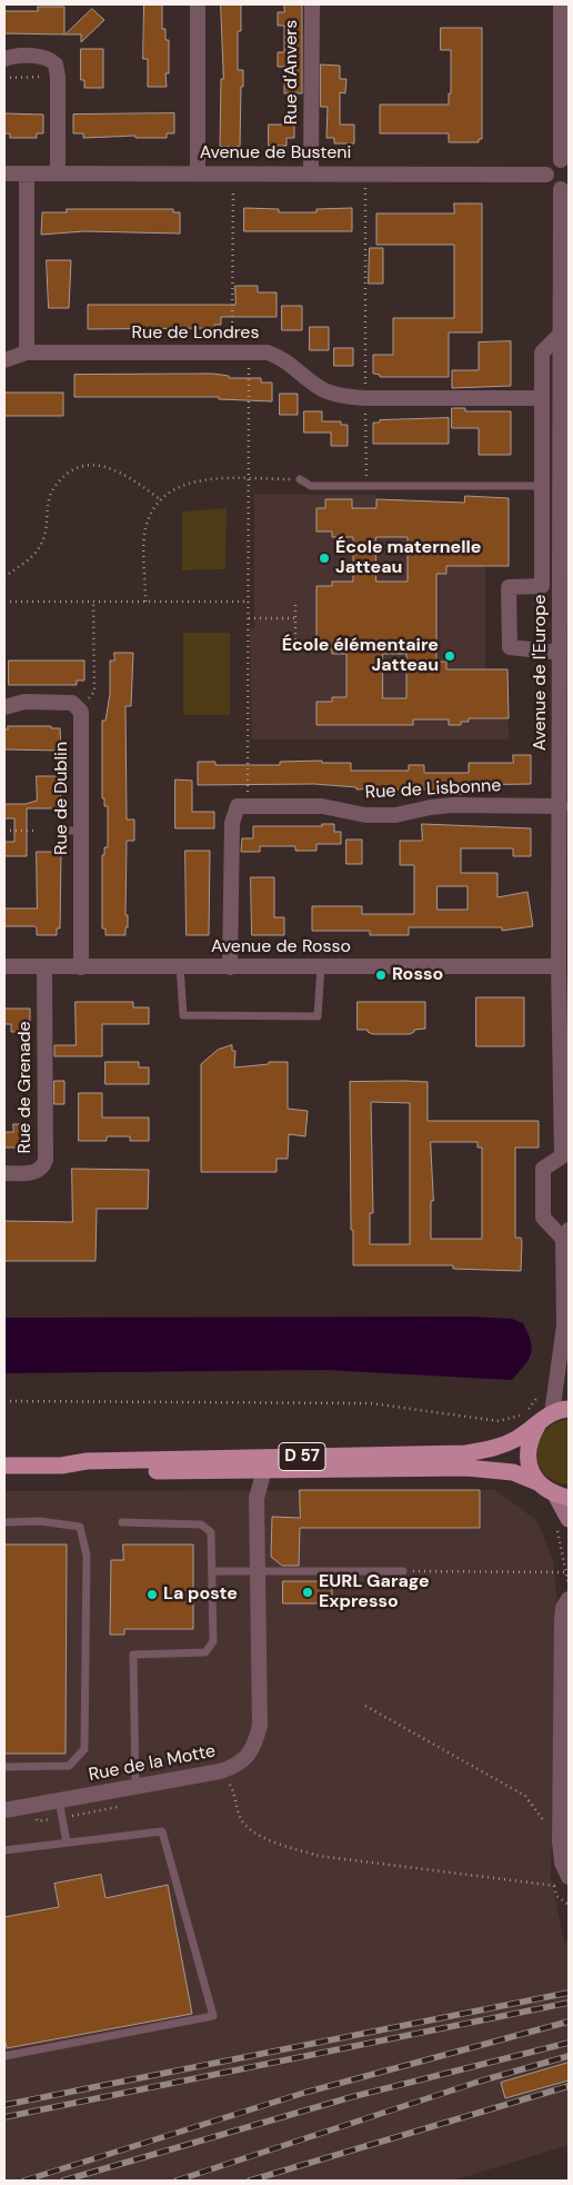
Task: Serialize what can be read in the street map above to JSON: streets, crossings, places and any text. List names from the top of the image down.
{
  "streets": {
    "main road": ["D 57"],
    "street": [
      "Rue d'Anvers",
      "Avenue de Busteni",
      "Rue de Londres",
      "Avenue de l'Europe",
      "Rue de Lisbonne",
      "Rue de Dublin",
      "Avenue de Rosso",
      "Rue de Grenade",
      "Rue de la Motte"
    ]
  },
  "crossings": [
    ["Rue d'Anvers", "Avenue de Busteni"],
    ["Avenue de l'Europe", "Rue de Lisbonne"],
    ["Avenue de l'Europe", "Avenue de Rosso"],
    ["Rue de Dublin", "Avenue de Rosso"],
    ["Avenue de Rosso", "Rue de Grenade"],
    ["D 57", "Rue de la Motte"]
  ],
  "places": [
    "École maternelle Jatteau",
    "École élémentaire Jatteau",
    "Rosso",
    "EURL Garage Expresso",
    "La poste"
  ]
}
